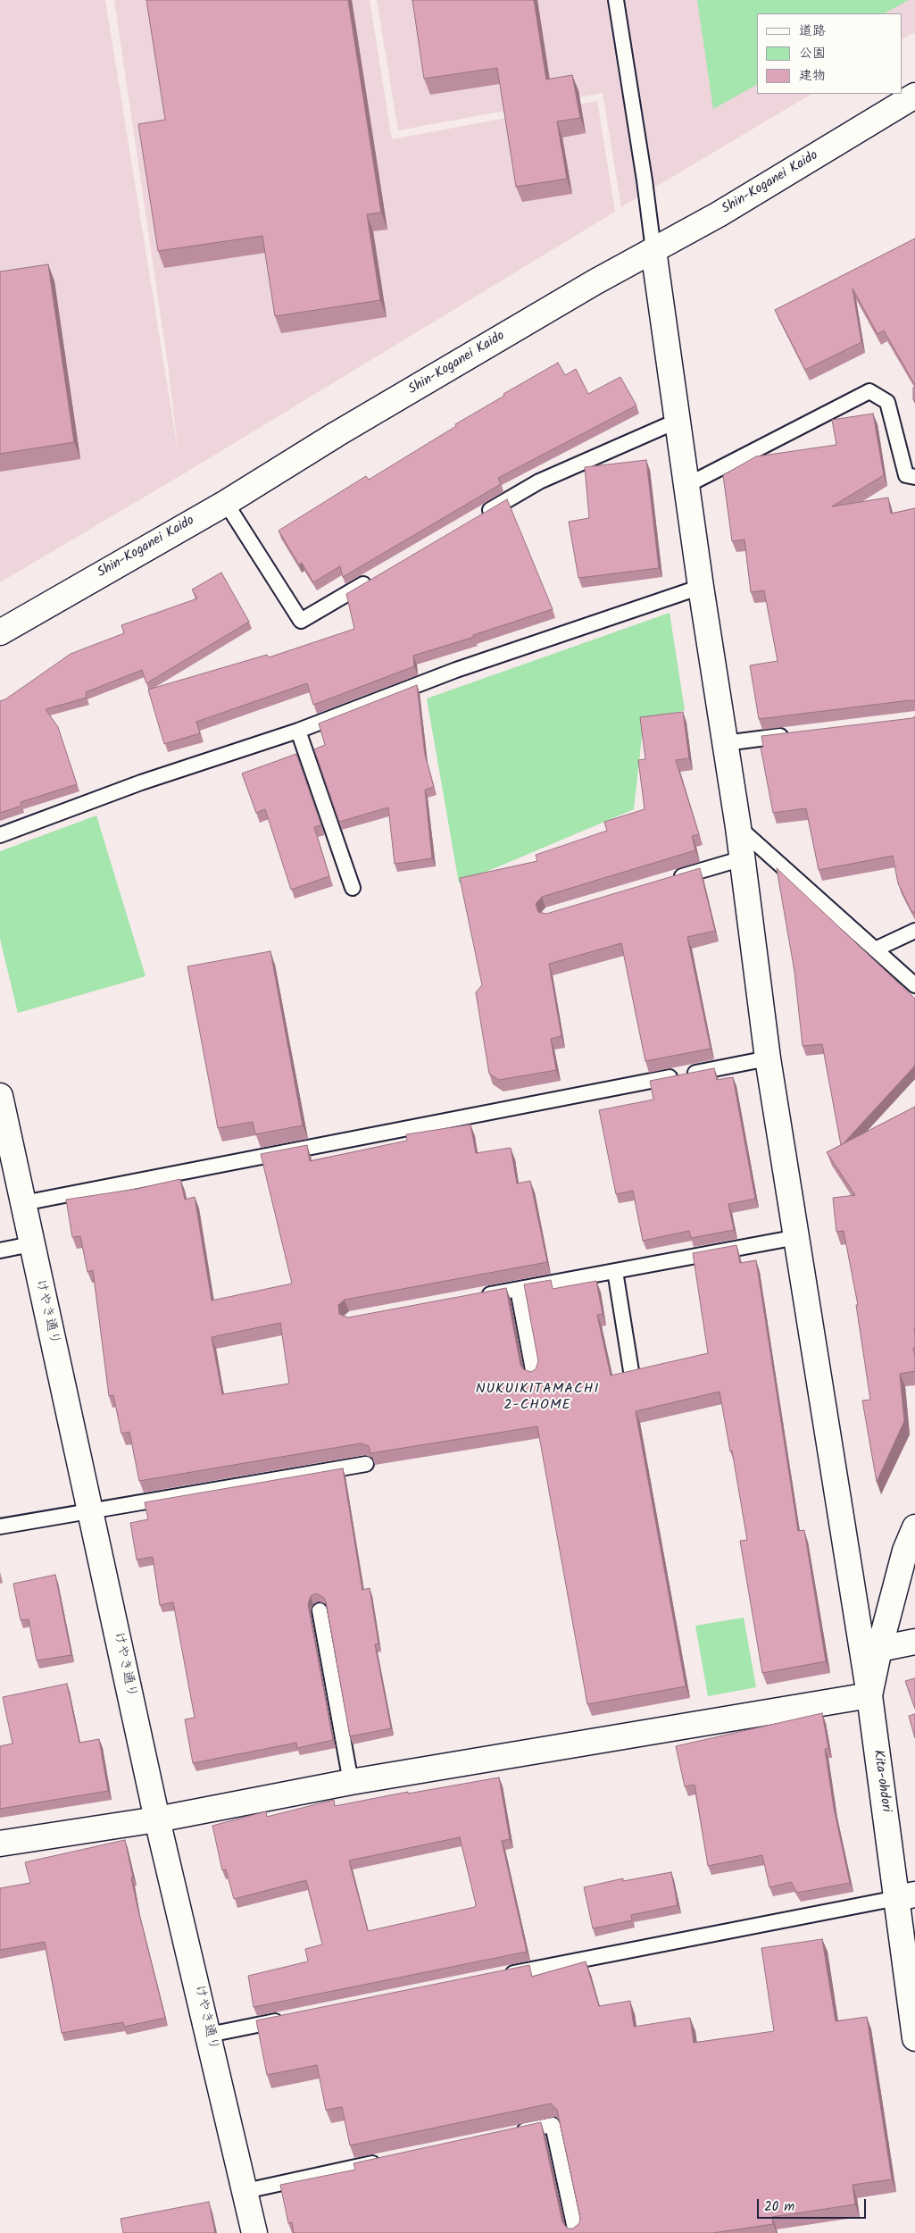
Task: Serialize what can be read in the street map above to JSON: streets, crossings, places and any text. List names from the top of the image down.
{
  "streets": {
    "street": ["Shin-Koganei Kaido", "けやき通り", "Kita-ohdori"]
  },
  "districts": ["NUKUIKITAMACHI 2-CHOME"],
  "legend": ["道路", "公園", "建物"],
  "scale_bar": "20 m"
}
